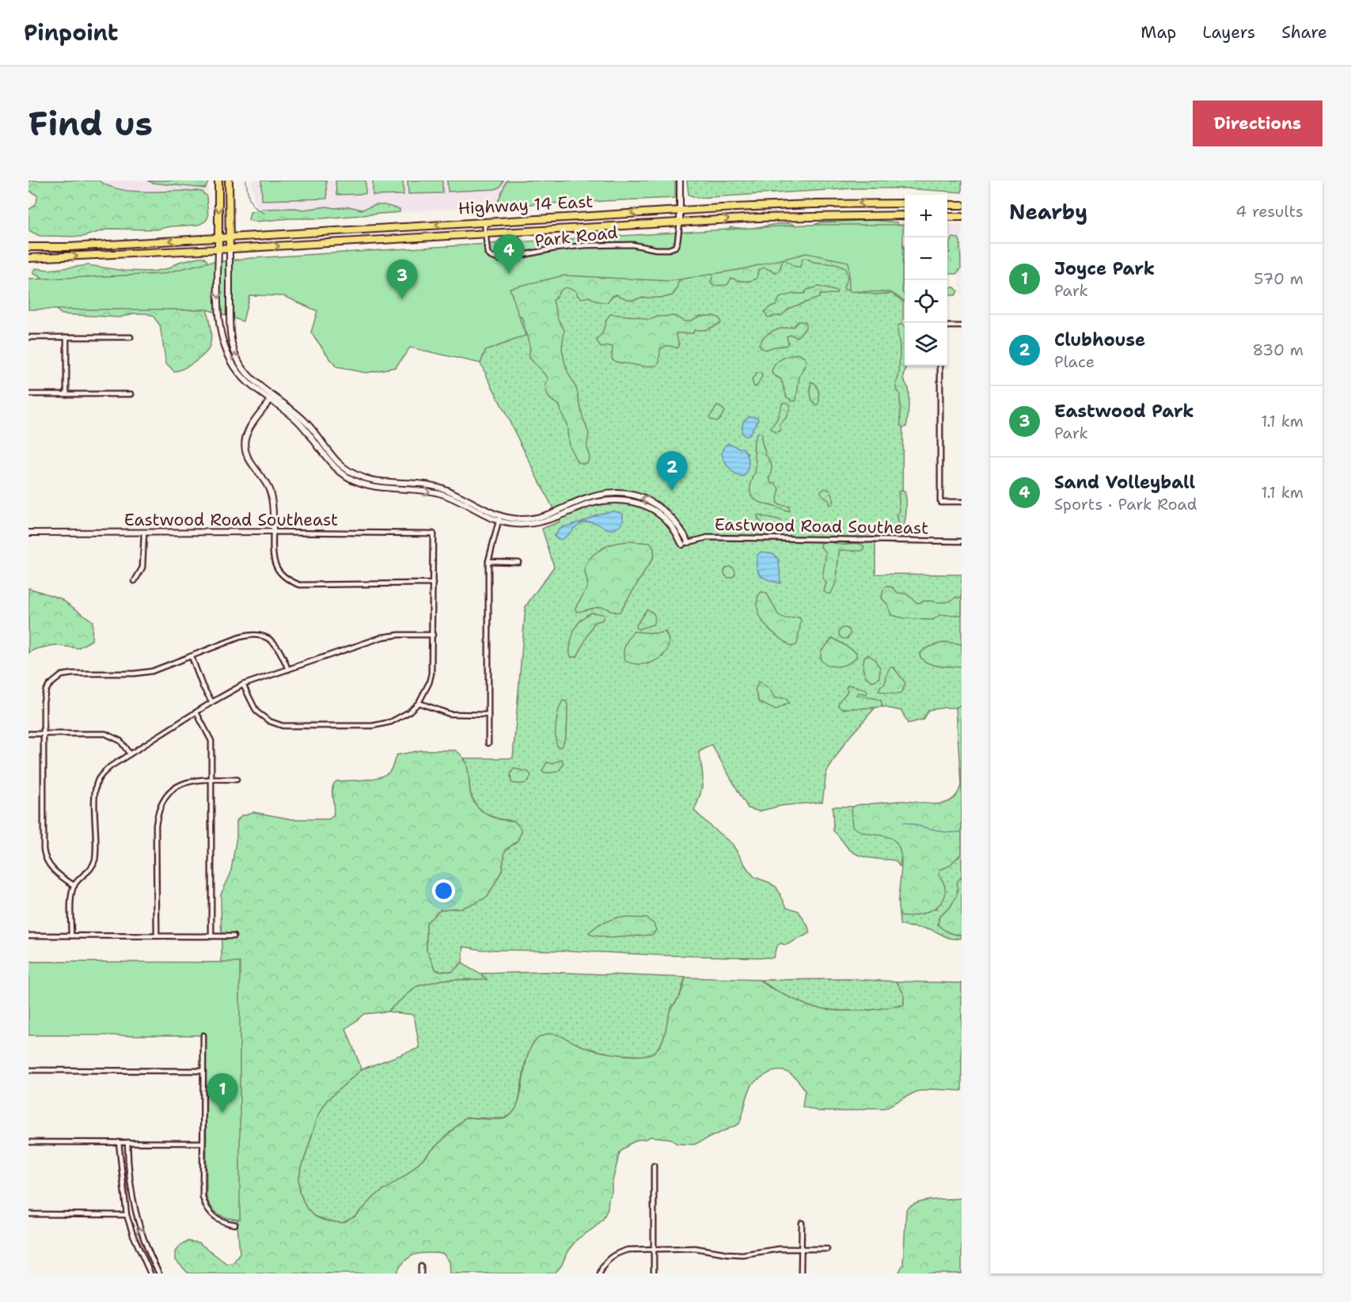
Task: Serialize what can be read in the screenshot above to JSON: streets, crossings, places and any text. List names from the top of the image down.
{
  "streets": {
    "main road": ["Highway 14 East"],
    "street": ["Park Road", "Eastwood Road Southeast"]
  },
  "crossings": [
    ["Highway 14 East", "Park Road"]
  ],
  "page": {
    "header": "Pinpoint",
    "nav": ["Map", "Layers", "Share"],
    "buttons": "Directions",
    "title": "Find us",
    "heading": ["Nearby", "4 results"],
    "map_buttons": ["+", "−"],
    "pins": [
      "4",
      "3",
      "2",
      "1"
    ],
    "list": [
      {
        "mark": "1",
        "name": "Joyce Park",
        "note": "Park",
        "value": "570 m"
      },
      {
        "mark": "2",
        "name": "Clubhouse",
        "note": "Place",
        "value": "830 m"
      },
      {
        "mark": "3",
        "name": "Eastwood Park",
        "note": "Park",
        "value": "1.1 km"
      },
      {
        "mark": "4",
        "name": "Sand Volleyball",
        "note": "Sports · Park Road",
        "value": "1.1 km"
      }
    ]
  }
}
